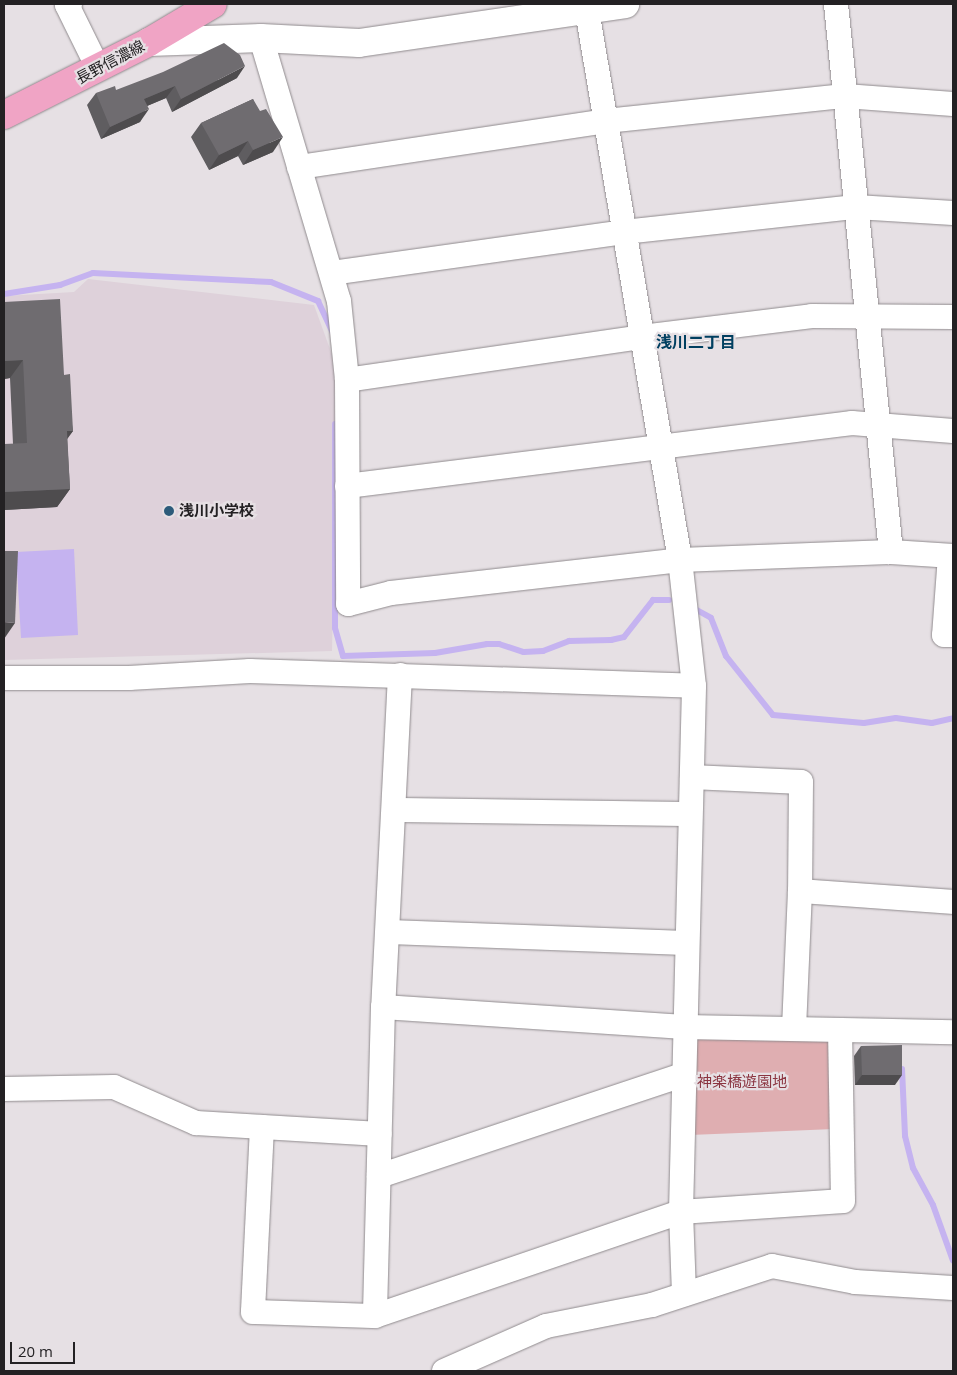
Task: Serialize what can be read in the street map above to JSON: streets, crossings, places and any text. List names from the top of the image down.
{
  "streets": {
    "main road": ["長野信濃線"]
  },
  "districts": ["浅川二丁目"],
  "parks": ["神楽橋遊園地"],
  "places": ["浅川小学校"],
  "scale_bar": "20 m"
}
